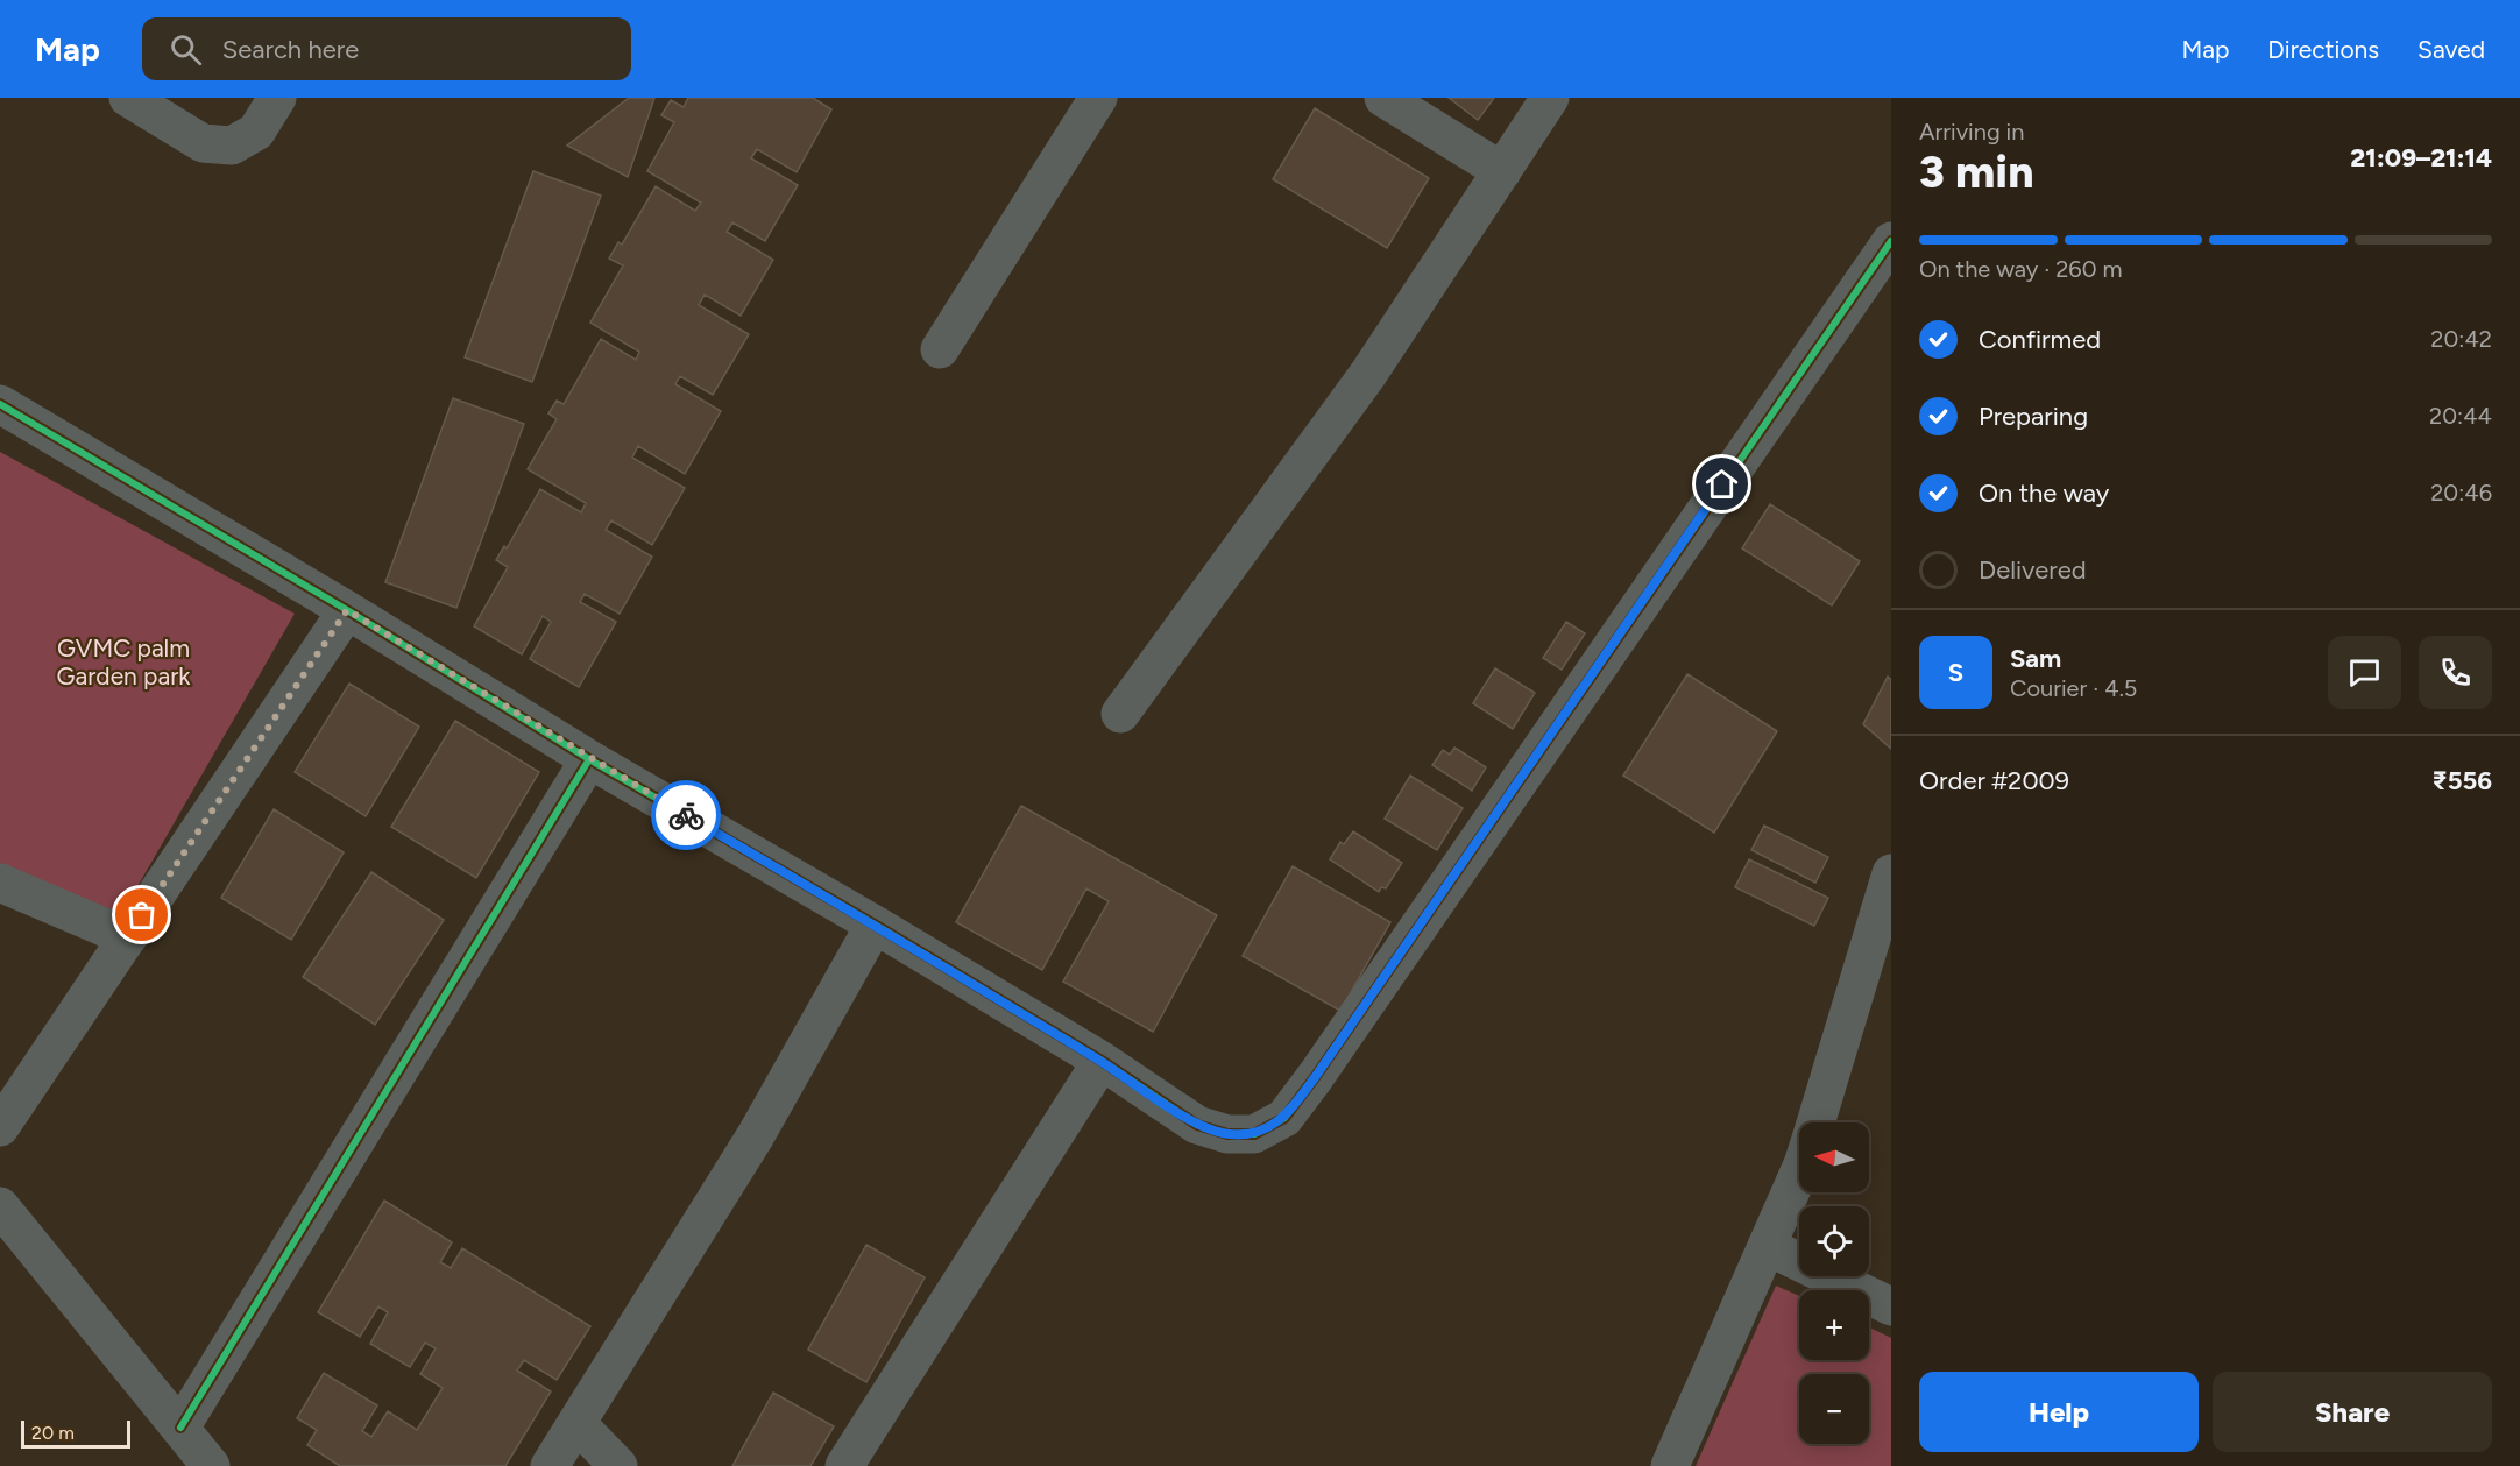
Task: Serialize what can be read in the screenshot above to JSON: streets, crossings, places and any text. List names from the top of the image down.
{
  "parks": ["GVMC palm Garden park"],
  "scale_bar": "20 m",
  "north": "left",
  "page": {
    "header": "Map",
    "search": "Search here",
    "nav": ["Map", "Directions", "Saved"],
    "heading": ["3 min", "Arriving in", "21:09–21:14"],
    "panel": [
      "Sam",
      "Courier · 4.5",
      "Order #2009",
      "₹556"
    ],
    "bar": "On the way · 260 m",
    "list": [
      ["Confirmed", "20:42"],
      ["Preparing", "20:44"],
      ["On the way", "20:46"],
      "Delivered"
    ],
    "round": "S",
    "map_buttons": ["+", "−"],
    "buttons": ["Help", "Share"],
    "scale": "20 m"
  }
}
